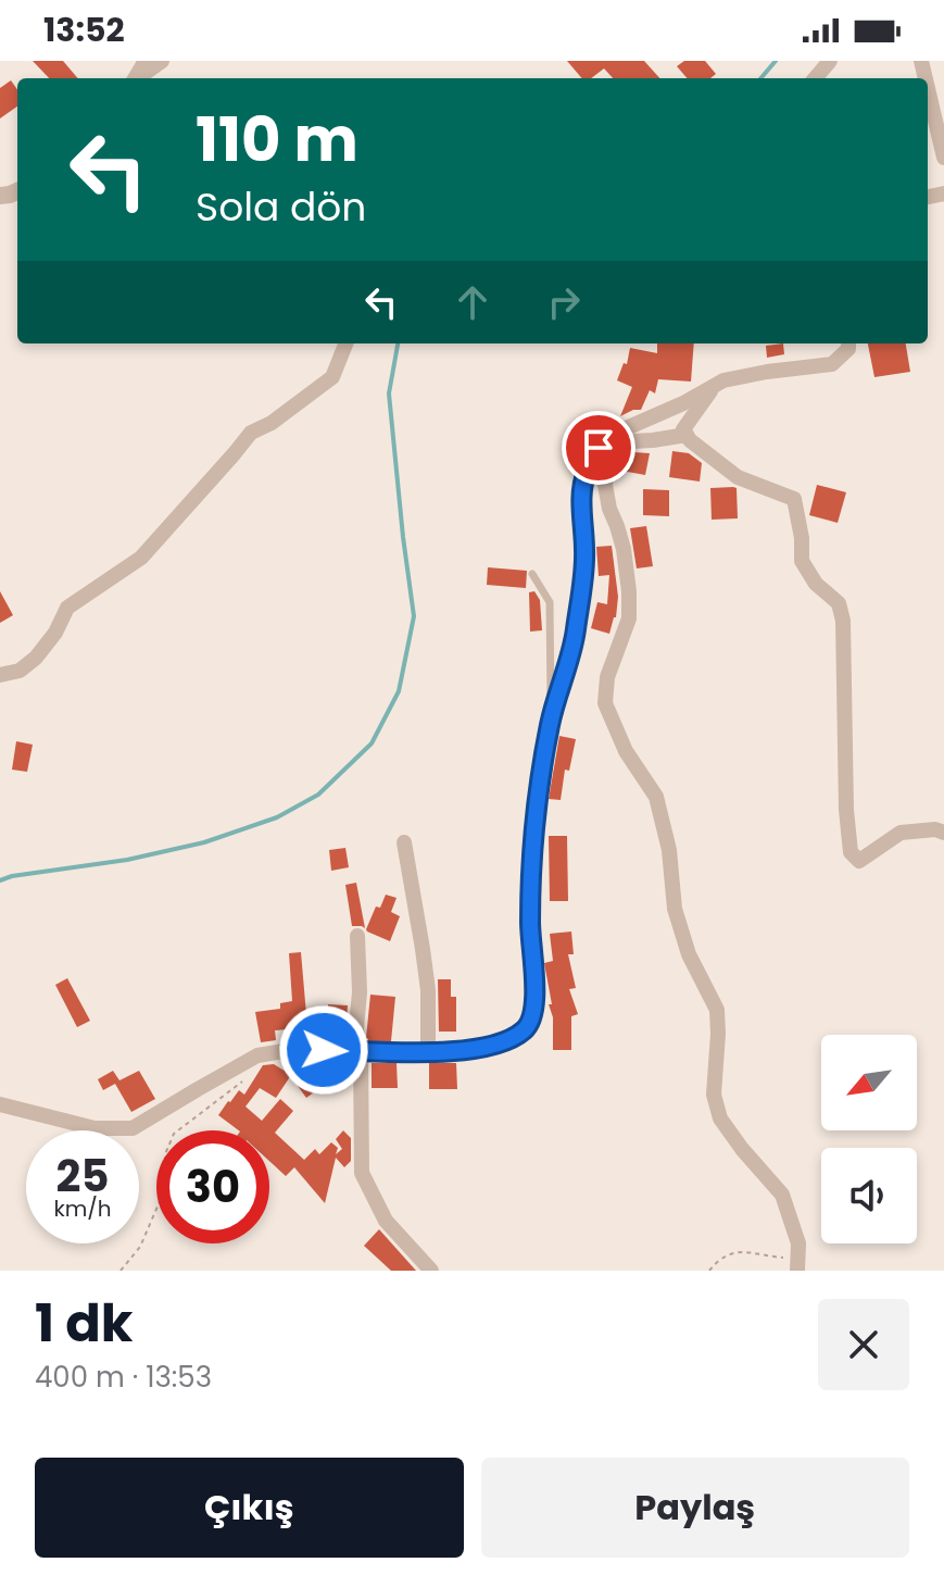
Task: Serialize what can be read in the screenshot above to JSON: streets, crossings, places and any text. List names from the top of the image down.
{
  "north": "bottom left",
  "page": {
    "status": "13:52",
    "turn": ["110 m", "Sola dön"],
    "speed": "25 km/h",
    "limit": "30",
    "heading": ["1 dk", "400 m · 13:53"],
    "buttons": ["Çıkış", "Paylaş"]
  }
}
